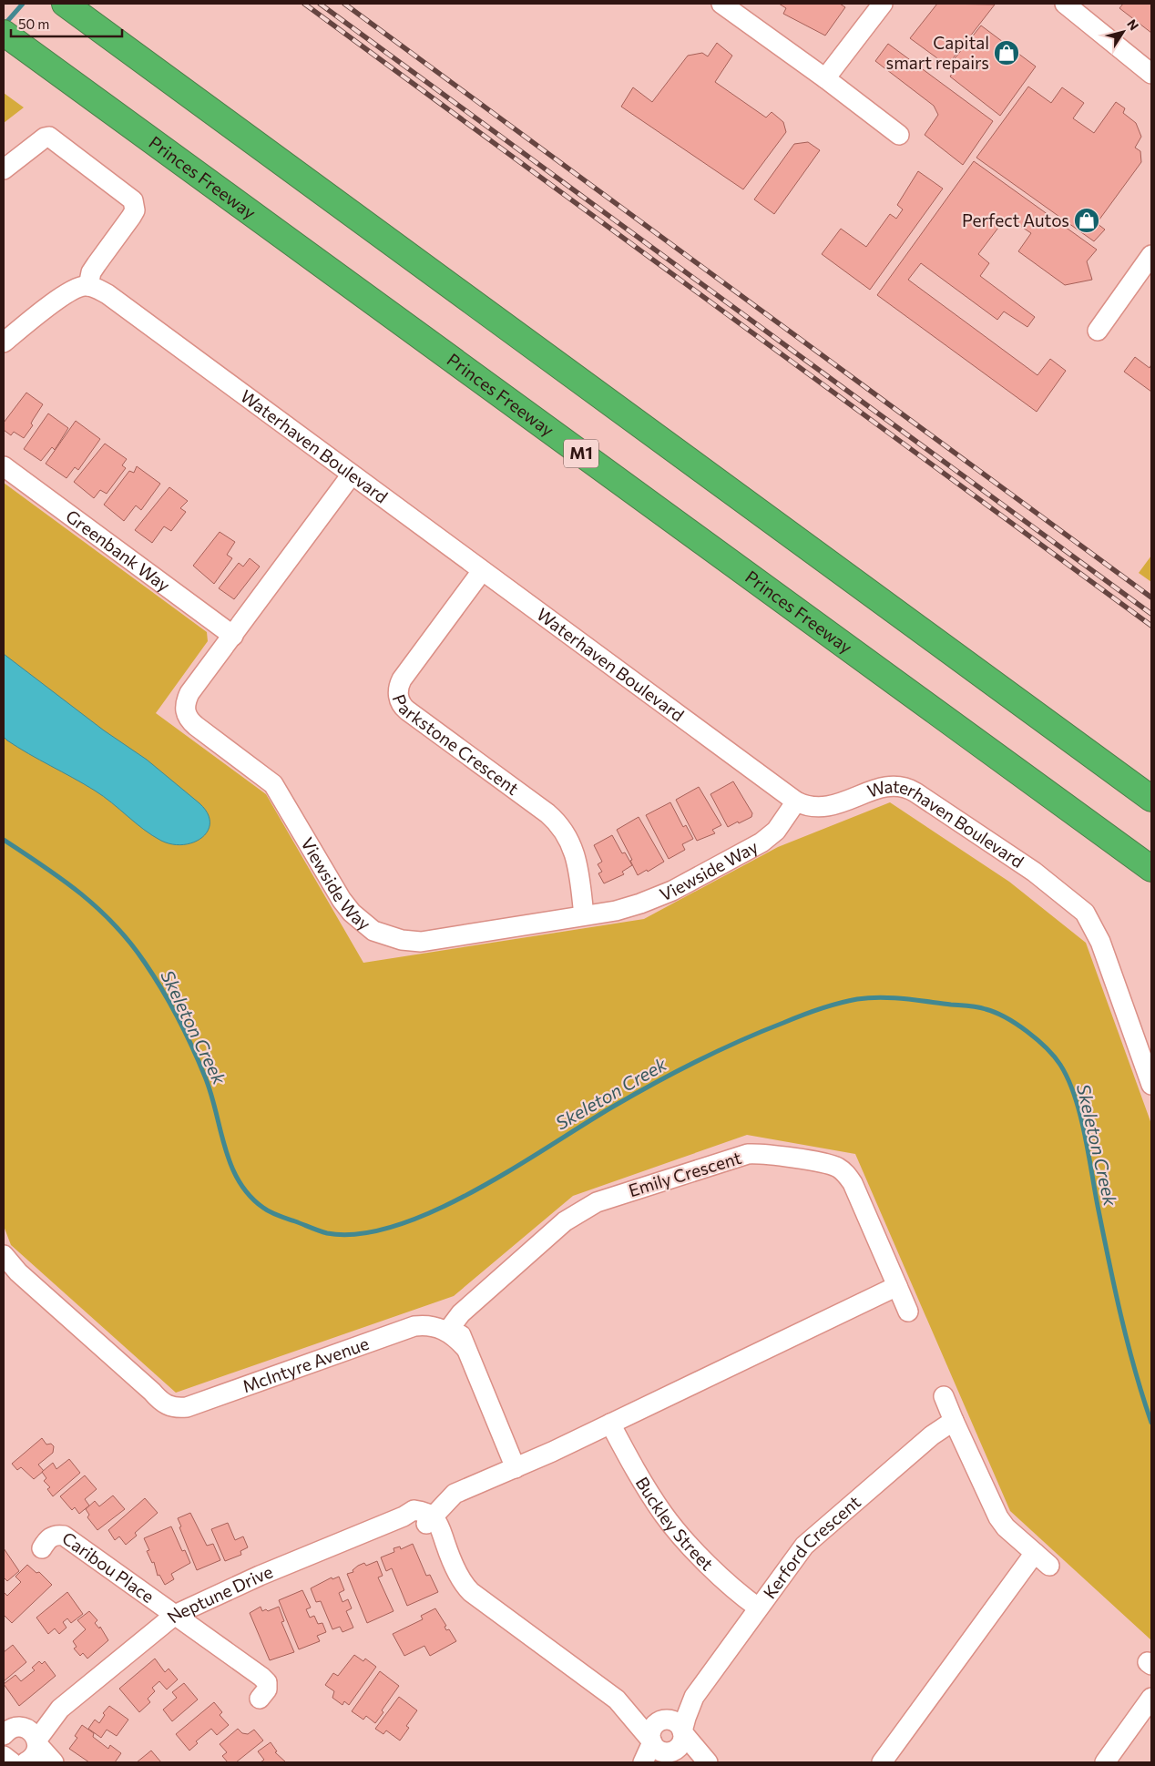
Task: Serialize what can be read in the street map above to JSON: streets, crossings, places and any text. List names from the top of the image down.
{
  "streets": {
    "highway": ["Princes Freeway", "M1"],
    "street": [
      "Waterhaven Boulevard",
      "Greenbank Way",
      "Parkstone Crescent",
      "Viewside Way",
      "Emily Crescent",
      "McIntyre Avenue",
      "Buckley Street",
      "Kerford Crescent",
      "Caribou Place",
      "Neptune Drive"
    ]
  },
  "crossings": [
    ["Waterhaven Boulevard", "Parkstone Crescent"],
    ["Waterhaven Boulevard", "Viewside Way"],
    ["Greenbank Way", "Viewside Way"],
    ["Parkstone Crescent", "Viewside Way"],
    ["Emily Crescent", "McIntyre Avenue"],
    ["Buckley Street", "Kerford Crescent"],
    ["Caribou Place", "Neptune Drive"]
  ],
  "water": ["Skeleton Creek"],
  "places": {
    "shop": ["Capital smart repairs", "Perfect Autos"]
  },
  "scale_bar": "50 m",
  "north": "top right"
}
